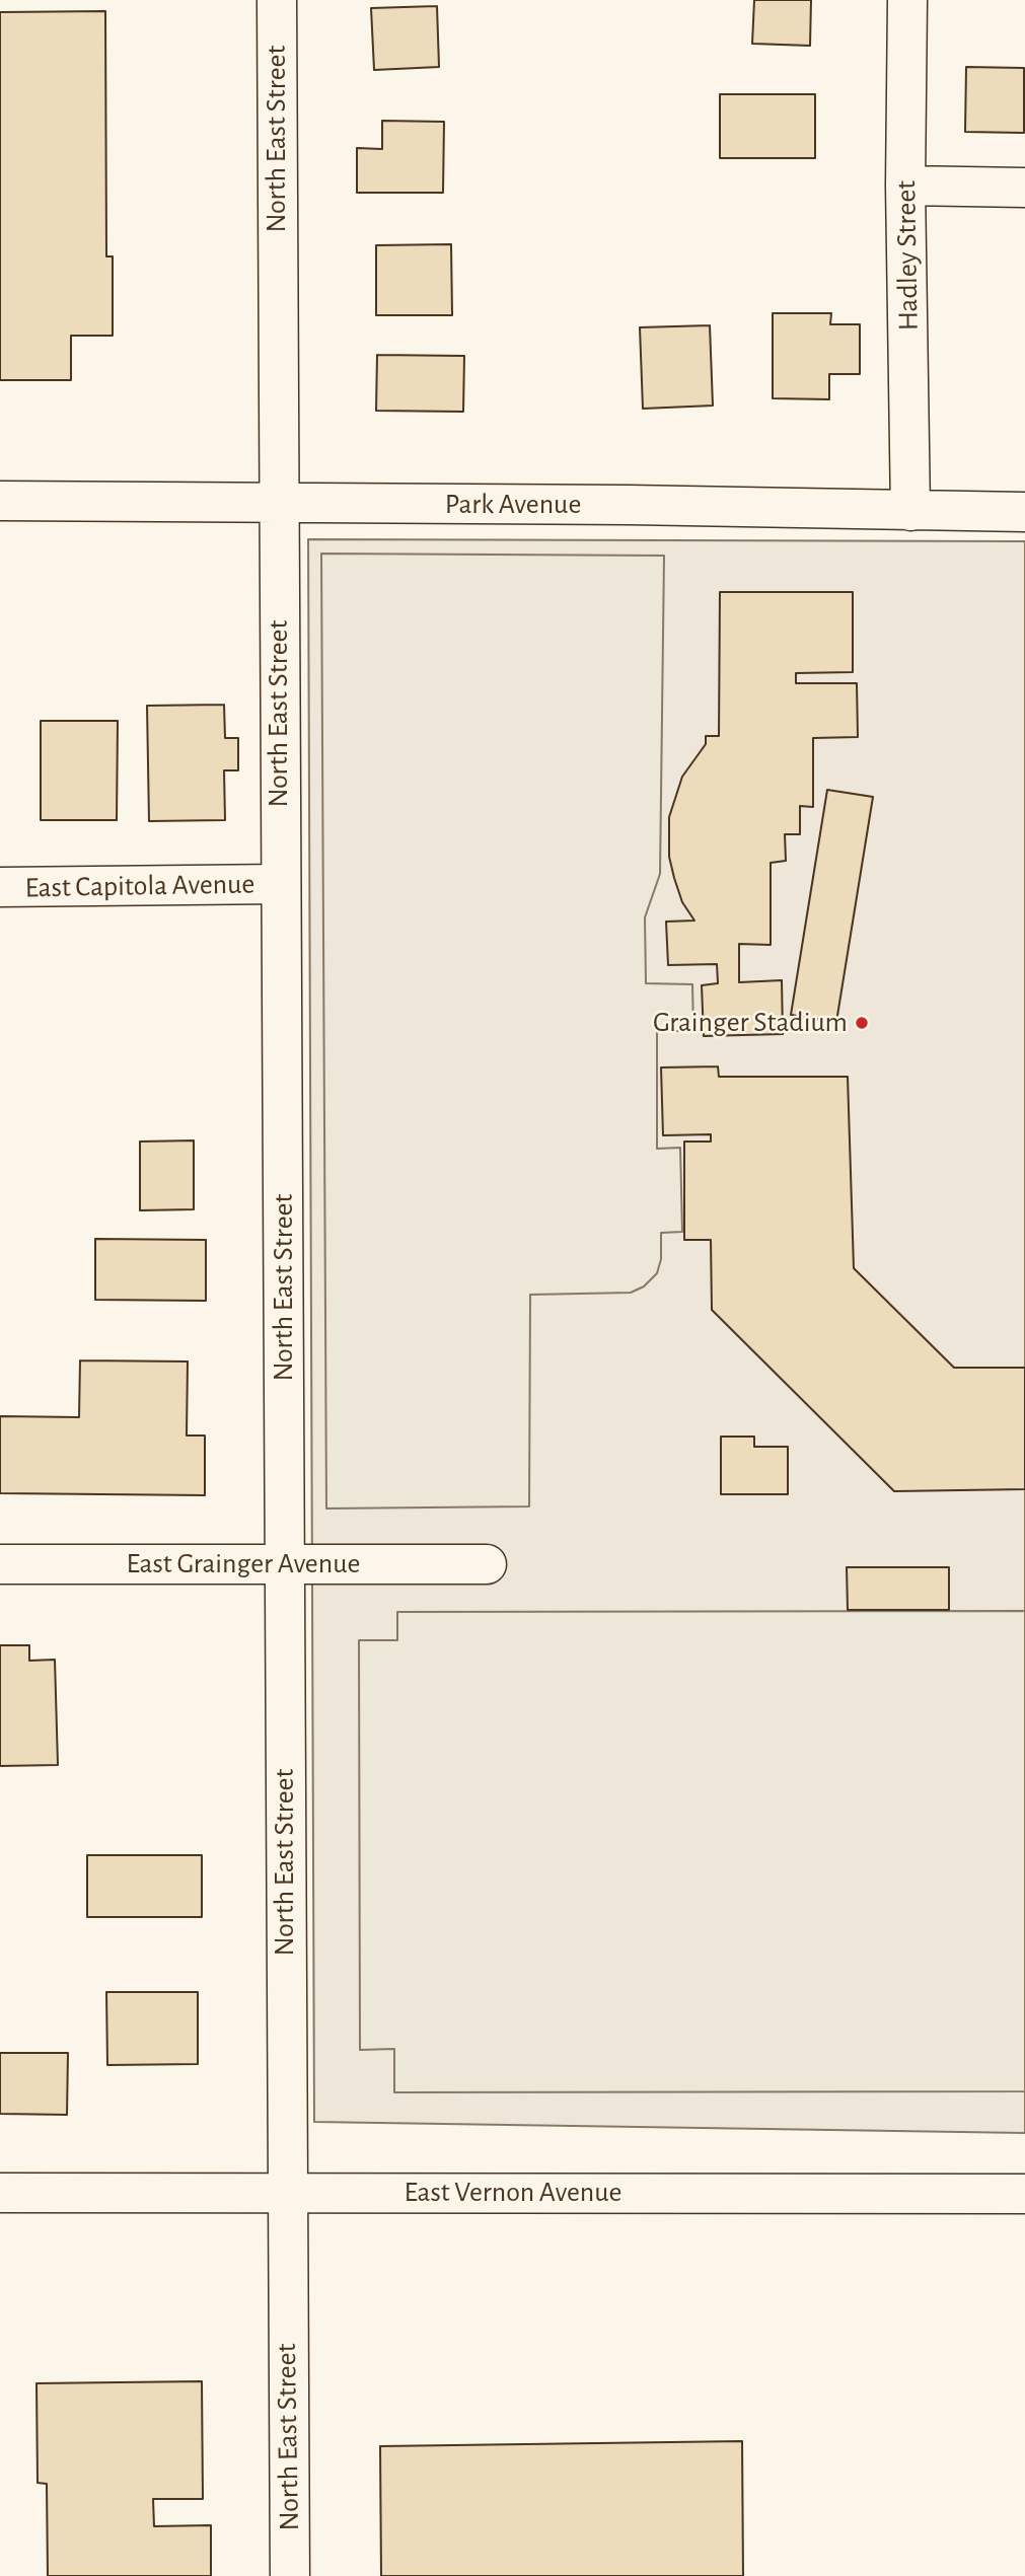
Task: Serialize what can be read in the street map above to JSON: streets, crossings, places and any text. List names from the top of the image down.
{
  "streets": {
    "street": [
      "North East Street",
      "Hadley Street",
      "Park Avenue",
      "East Capitola Avenue",
      "East Grainger Avenue",
      "East Vernon Avenue"
    ]
  },
  "crossings": [
    ["North East Street", "Park Avenue"],
    ["North East Street", "East Capitola Avenue"],
    ["North East Street", "East Grainger Avenue"],
    ["North East Street", "East Vernon Avenue"],
    ["Hadley Street", "Park Avenue"]
  ],
  "places": ["Grainger Stadium"]
}
